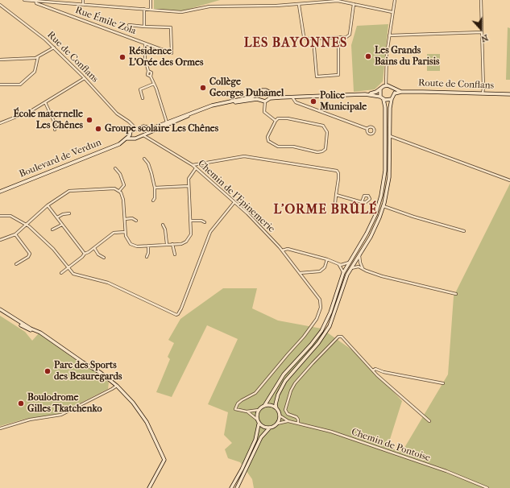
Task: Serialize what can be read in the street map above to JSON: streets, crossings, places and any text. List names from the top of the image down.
{
  "streets": {
    "main road": ["Route de Conflans", "Boulevard de Verdun"],
    "street": [
      "Rue Émile Zola",
      "Rue de Conflans",
      "Chemin de l'Epinemerie",
      "Chemin de Pontoise"
    ]
  },
  "crossings": [
    ["Boulevard de Verdun", "Chemin de l'Epinemerie"]
  ],
  "districts": ["LES BAYONNES", "L'ORME BRÛLÉ"],
  "places": [
    "Les Grands Bains du Parisis",
    "Résidence L'Orée des Ormes",
    "Collège Georges Duhamel",
    "Police Municipale",
    "École maternelle Les Chênes",
    "Groupe scolaire Les Chênes",
    "Parc des Sports des Beauregards",
    "Boulodrome Gilles Tkatchenko"
  ],
  "north": "bottom"
}
